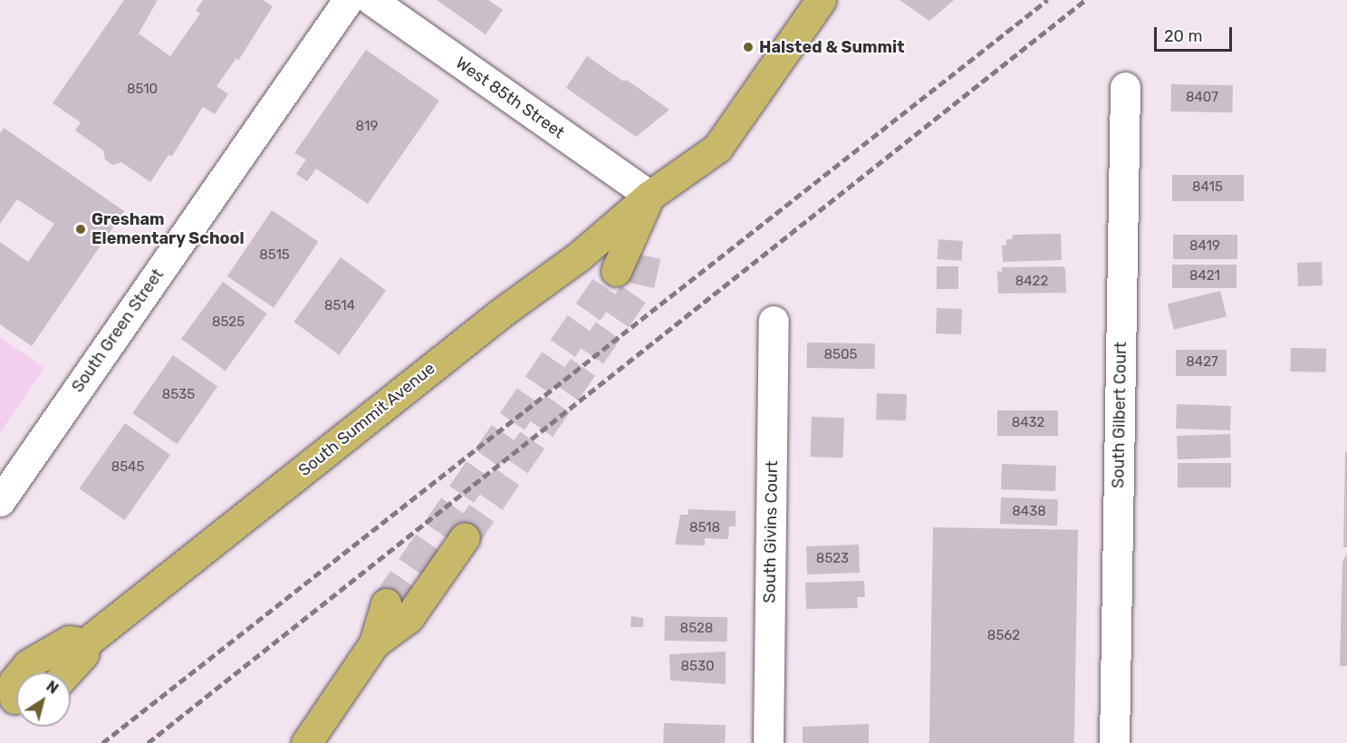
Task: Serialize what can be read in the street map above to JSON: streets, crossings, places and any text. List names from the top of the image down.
{
  "streets": {
    "main road": ["South Summit Avenue"],
    "street": [
      "West 85th Street",
      "South Green Street",
      "South Gilbert Court",
      "South Givins Court"
    ]
  },
  "crossings": [
    ["West 85th Street", "South Summit Avenue"]
  ],
  "places": ["Halsted & Summit", "Gresham Elementary School"],
  "house_numbers": [
    "8510",
    "8407",
    "819",
    "8415",
    "8419",
    "8515",
    "8421",
    "8422",
    "8514",
    "8525",
    "8505",
    "8427",
    "8535",
    "8432",
    "8545",
    "8438",
    "8518",
    "8523",
    "8528",
    "8562",
    "8530"
  ],
  "scale_bar": "20 m",
  "north": "top right"
}
